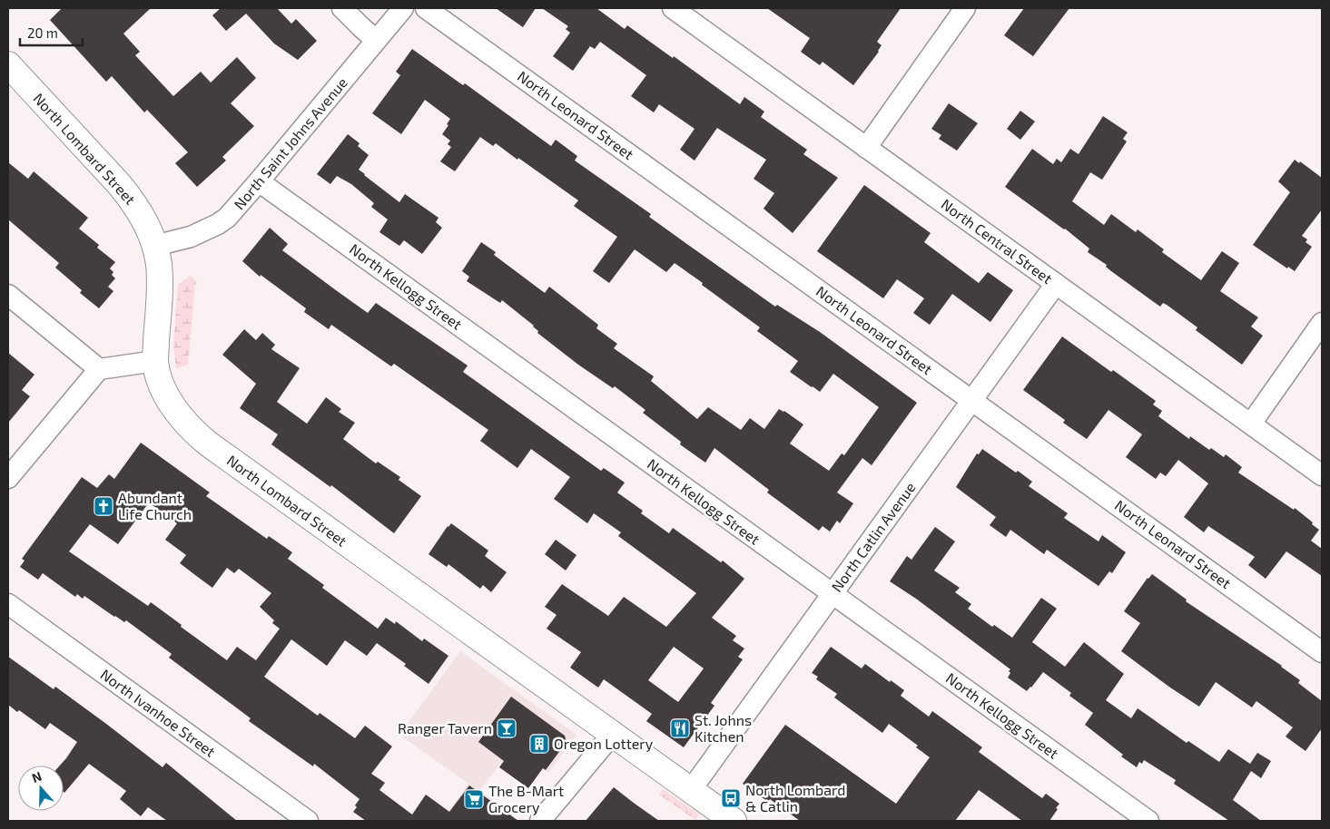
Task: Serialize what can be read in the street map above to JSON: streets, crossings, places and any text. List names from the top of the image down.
{
  "streets": {
    "main road": ["North Lombard Street"],
    "street": [
      "North Leonard Street",
      "North Saint Johns Avenue",
      "North Central Street",
      "North Kellogg Street",
      "North Catlin Avenue",
      "North Ivanhoe Street"
    ]
  },
  "crossings": [
    ["North Leonard Street", "North Catlin Avenue"],
    ["North Saint Johns Avenue", "North Lombard Street"],
    ["North Saint Johns Avenue", "North Kellogg Street"],
    ["North Lombard Street", "North Catlin Avenue"],
    ["North Central Street", "North Catlin Avenue"],
    ["North Kellogg Street", "North Catlin Avenue"]
  ],
  "places": {
    "church": ["Abundant Life Church"],
    "bar": ["Ranger Tavern"],
    "restaurant": ["St. Johns Kitchen"],
    "building": ["Oregon Lottery"],
    "bus stop": ["North Lombard & Catlin"],
    "supermarket": ["The B-Mart Grocery"]
  },
  "scale_bar": "20 m",
  "north": "top"
}
